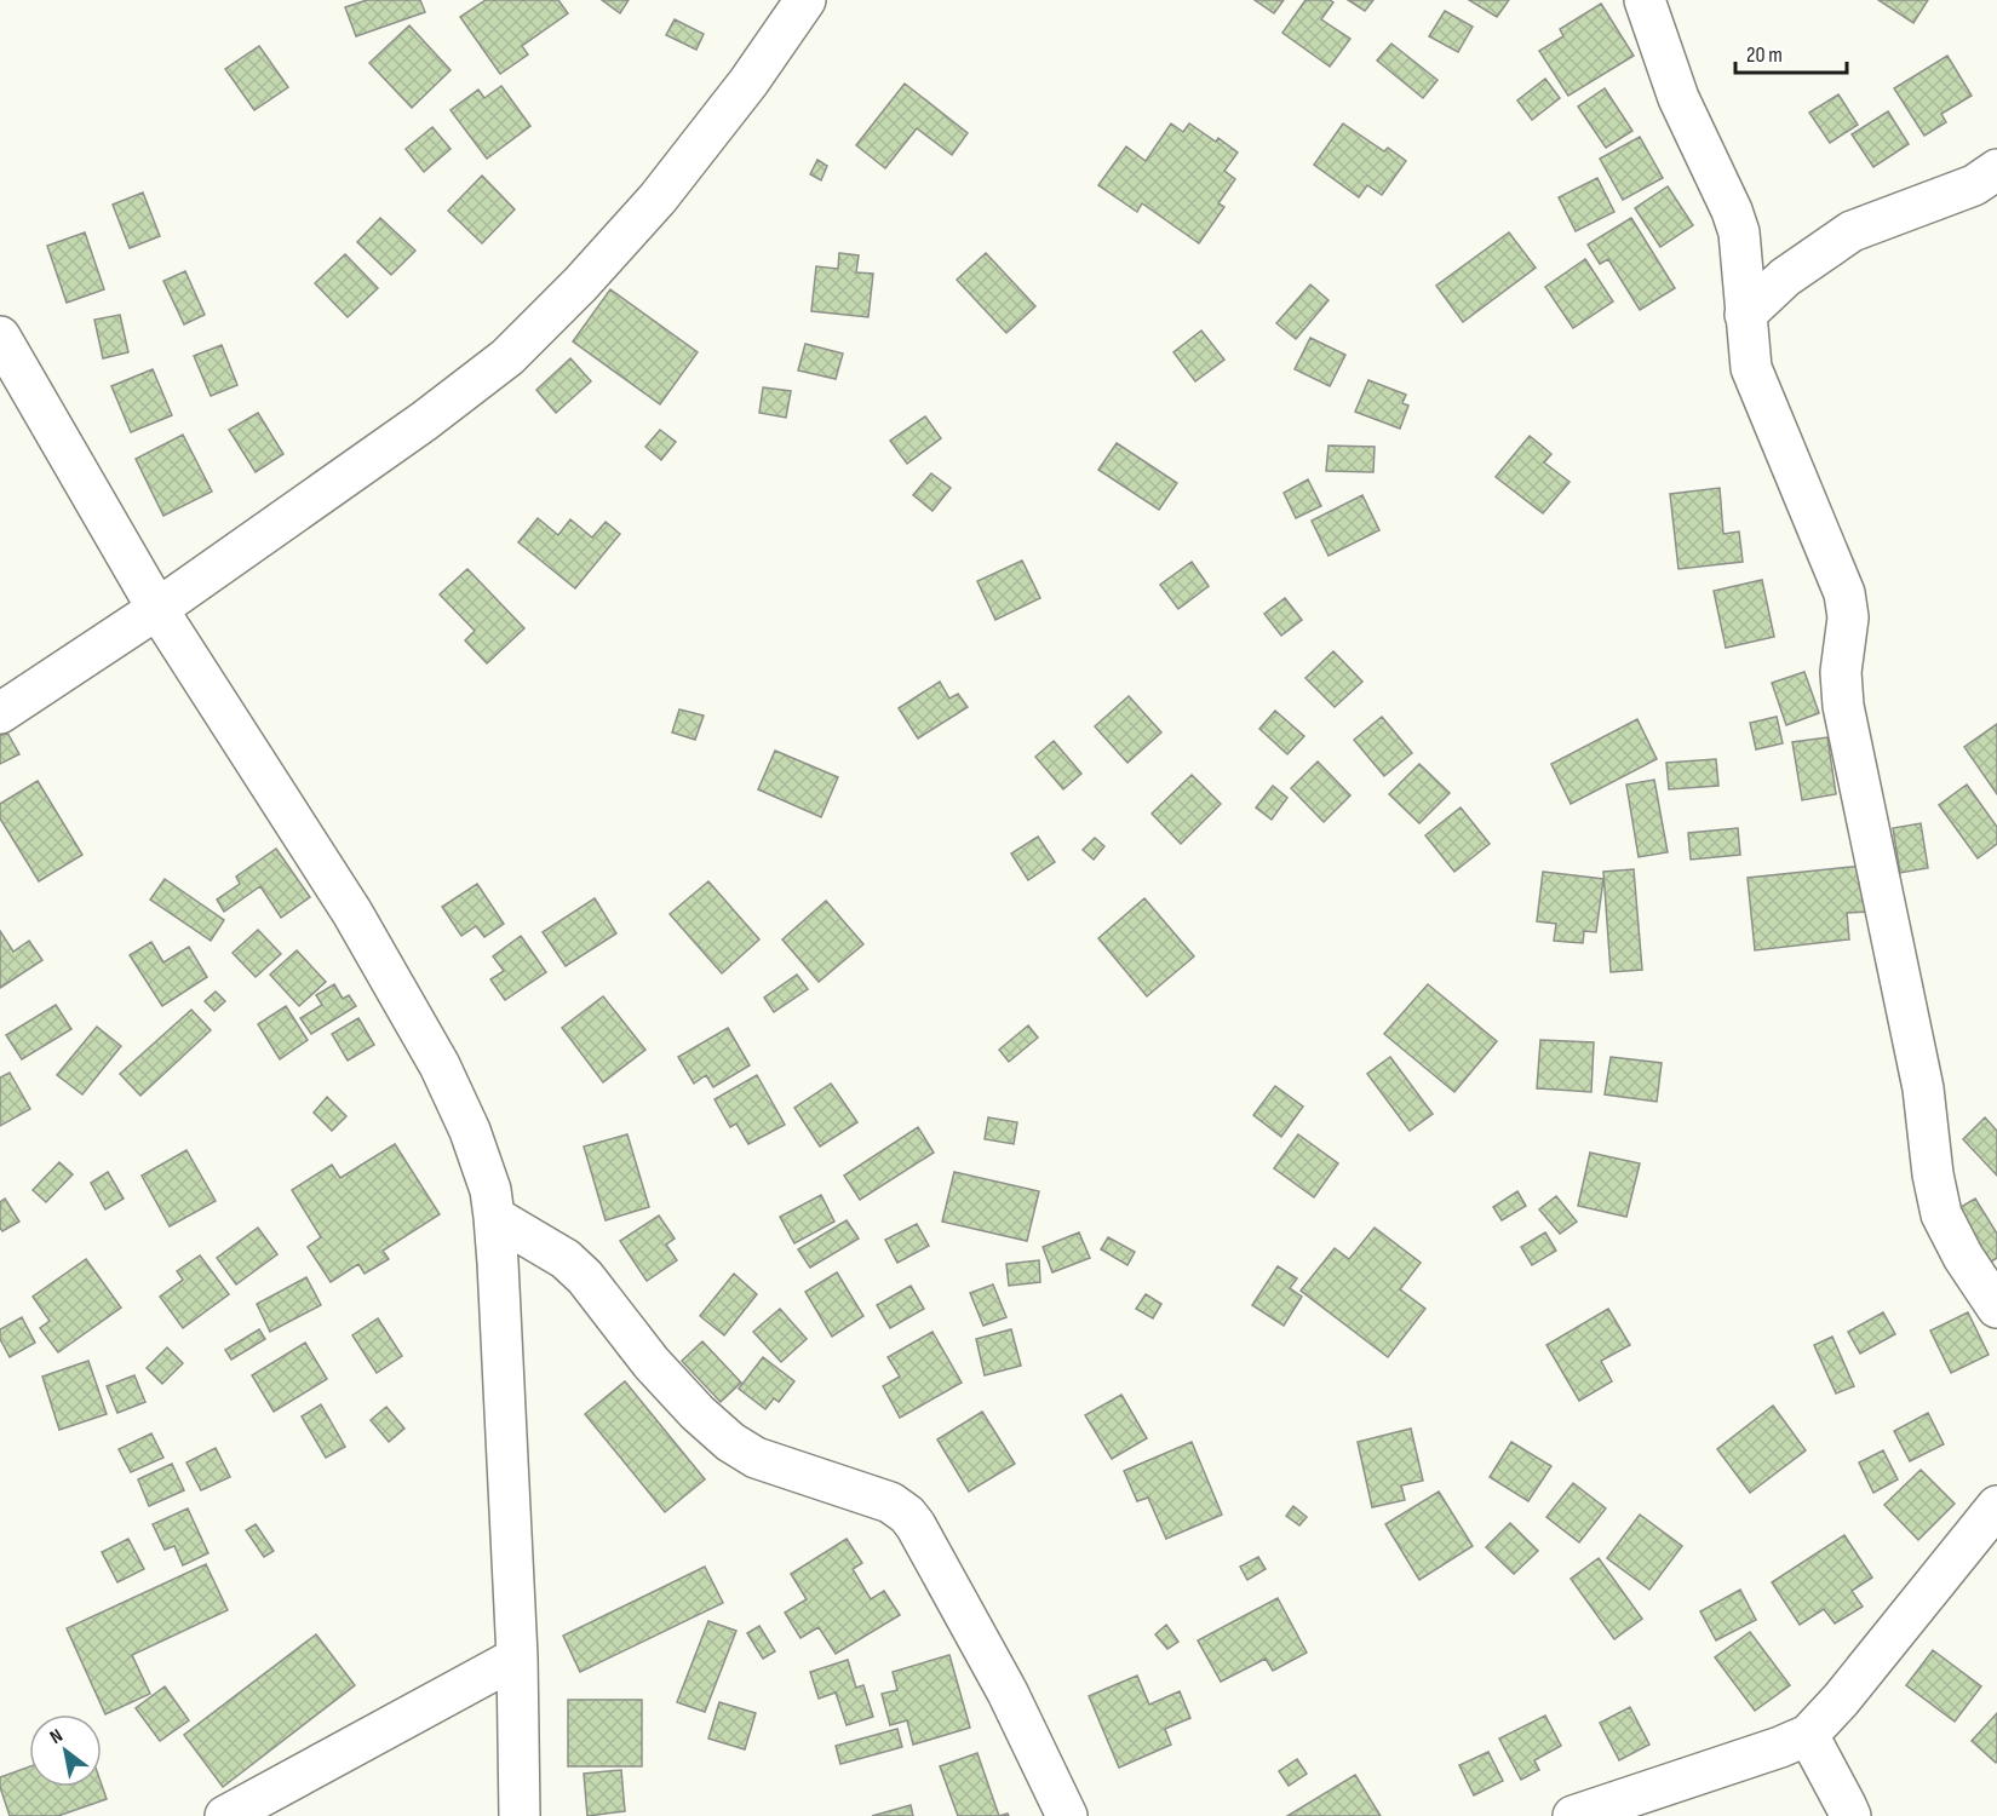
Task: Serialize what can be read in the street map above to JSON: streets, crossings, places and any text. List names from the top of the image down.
{
  "scale_bar": "20 m",
  "north": "top left"
}
